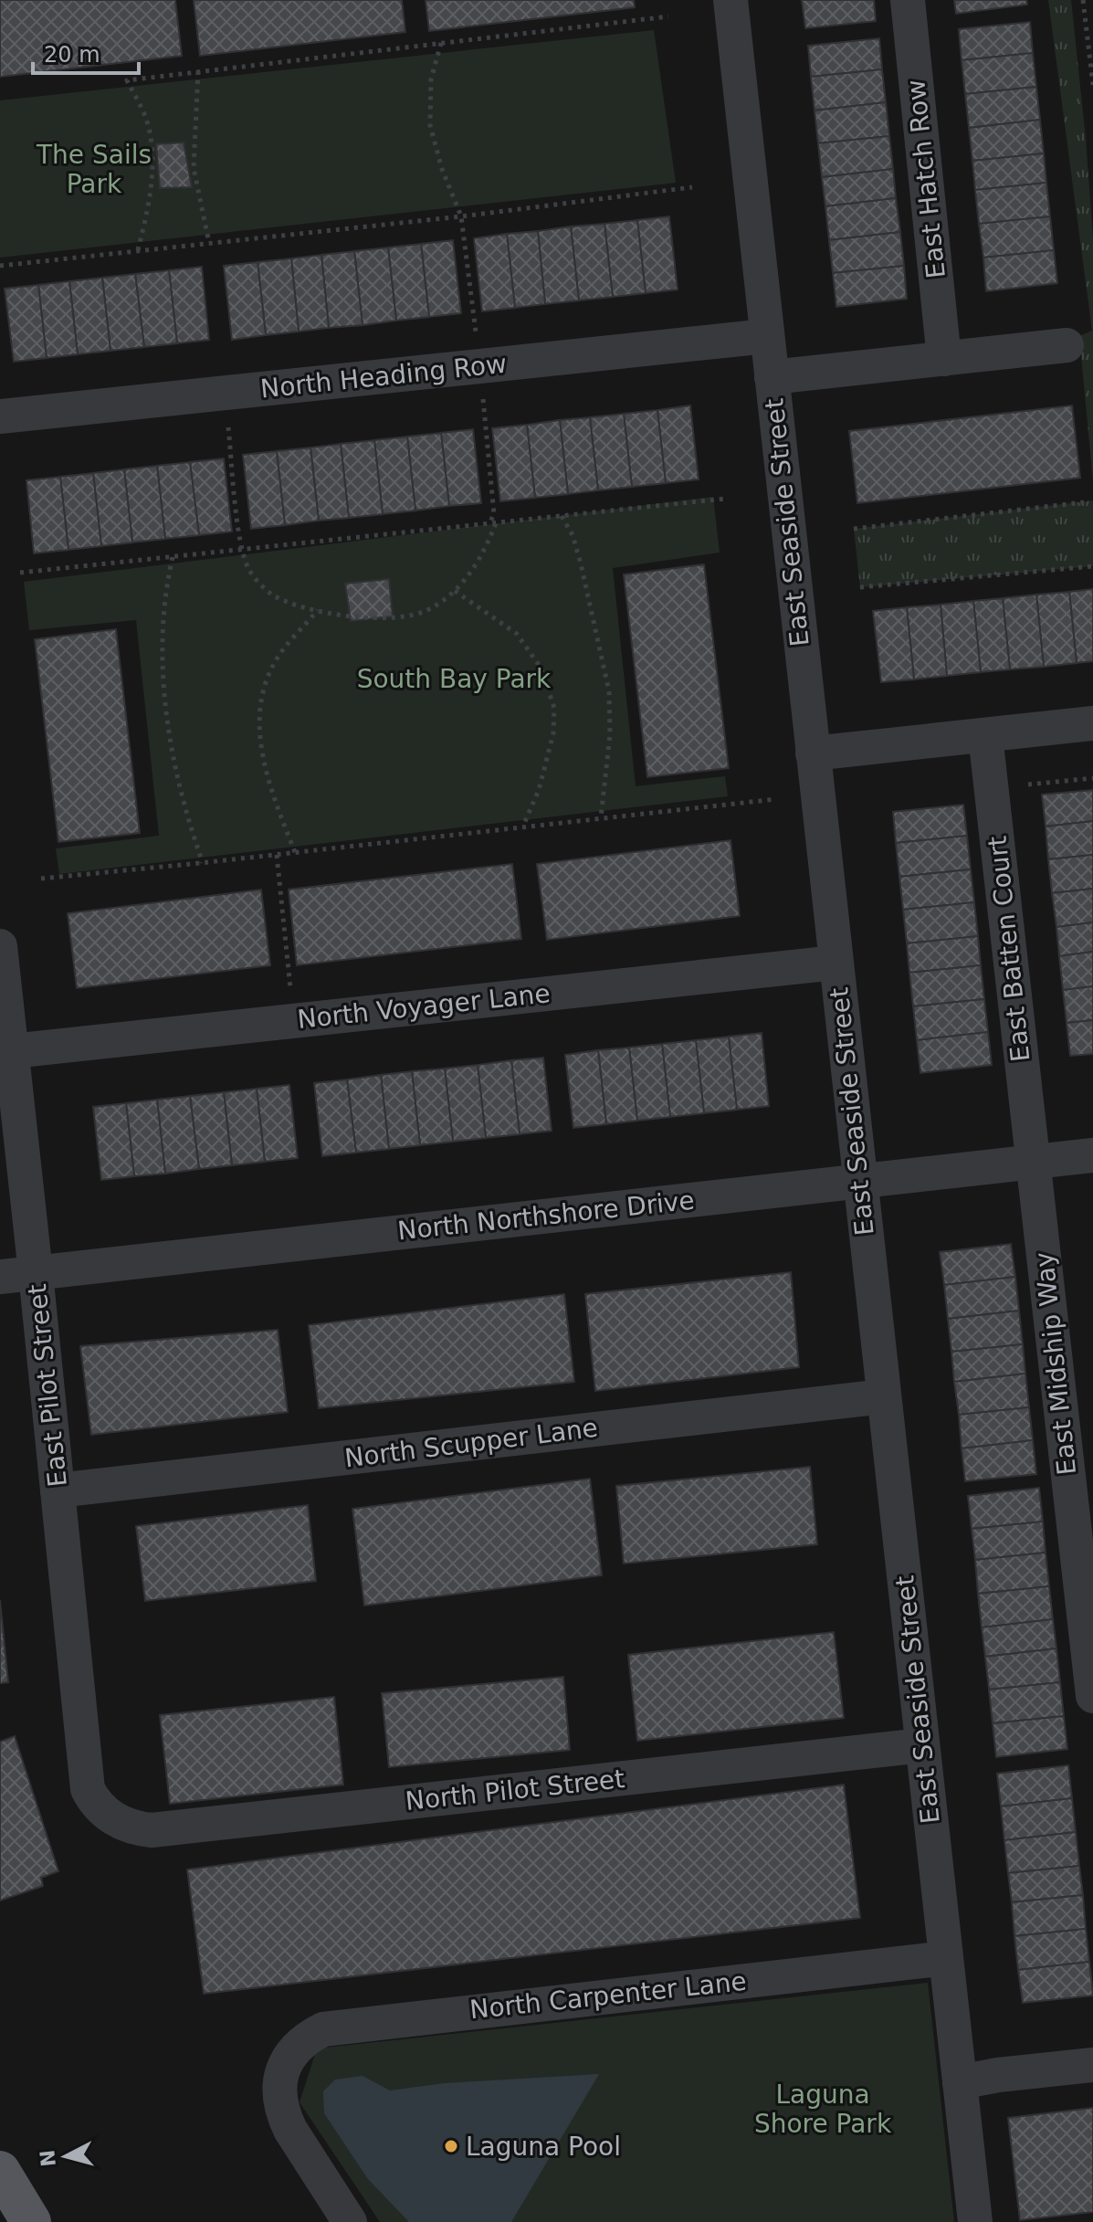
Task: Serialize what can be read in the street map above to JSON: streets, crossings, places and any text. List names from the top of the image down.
{
  "streets": {
    "street": [
      "East Hatch Row",
      "North Heading Row",
      "East Seaside Street",
      "East Batten Court",
      "North Voyager Lane",
      "North Northshore Drive",
      "East Midship Way",
      "East Pilot Street",
      "North Scupper Lane",
      "North Pilot Street",
      "North Carpenter Lane"
    ]
  },
  "crossings": [
    ["North Heading Row", "East Seaside Street"],
    ["East Seaside Street", "North Voyager Lane"],
    ["East Seaside Street", "North Northshore Drive"],
    ["East Seaside Street", "North Scupper Lane"],
    ["East Seaside Street", "North Pilot Street"],
    ["East Seaside Street", "North Carpenter Lane"],
    ["East Batten Court", "North Northshore Drive"],
    ["East Batten Court", "East Midship Way"],
    ["North Voyager Lane", "East Pilot Street"],
    ["North Northshore Drive", "East Midship Way"],
    ["North Northshore Drive", "East Pilot Street"],
    ["East Pilot Street", "North Scupper Lane"],
    ["East Pilot Street", "North Pilot Street"]
  ],
  "parks": ["The Sails Park", "South Bay Park", "Laguna Shore Park"],
  "places": ["Laguna Pool"],
  "scale_bar": "20 m",
  "north": "left"
}
